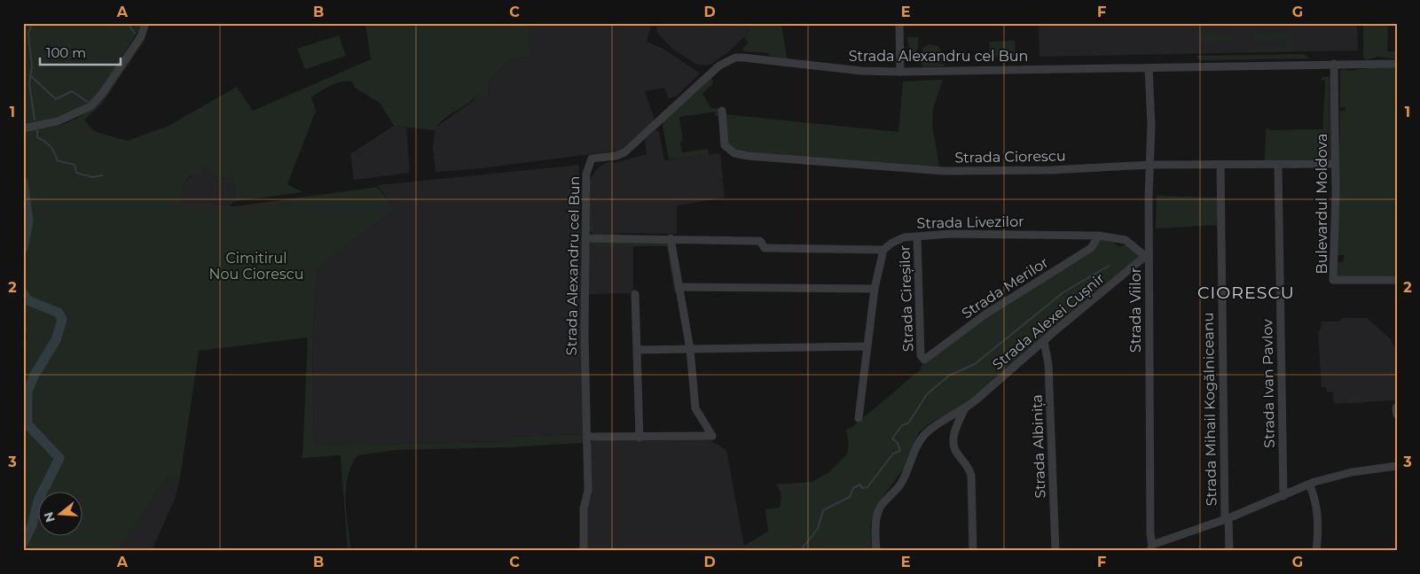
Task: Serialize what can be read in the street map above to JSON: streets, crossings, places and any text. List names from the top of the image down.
{
  "streets": {
    "street": [
      "Strada Alexandru cel Bun",
      "Strada Ciorescu",
      "Bulevardul Moldova",
      "Strada Livezilor",
      "Strada Merilor",
      "Strada Cireșilor",
      "Strada Viilor",
      "Strada Alexei Cușnir",
      "Strada Ivan Pavlov",
      "Strada Mihail Kogălniceanu",
      "Strada Albinița"
    ]
  },
  "crossings": [
    ["Strada Alexandru cel Bun", "Bulevardul Moldova"],
    ["Strada Alexandru cel Bun", "Strada Viilor"],
    ["Strada Ciorescu", "Bulevardul Moldova"],
    ["Strada Ciorescu", "Strada Viilor"],
    ["Strada Ciorescu", "Strada Ivan Pavlov"],
    ["Strada Ciorescu", "Strada Mihail Kogălniceanu"],
    ["Strada Livezilor", "Strada Merilor"],
    ["Strada Livezilor", "Strada Cireșilor"],
    ["Strada Livezilor", "Strada Viilor"],
    ["Strada Livezilor", "Strada Alexei Cușnir"],
    ["Strada Merilor", "Strada Cireșilor"],
    ["Strada Viilor", "Strada Alexei Cușnir"],
    ["Strada Alexei Cușnir", "Strada Albinița"]
  ],
  "districts": ["CIORESCU"],
  "parks": ["Cimitirul Nou Ciorescu"],
  "scale_bar": "100 m",
  "north": "left",
  "grid": {
    "columns": [
      "A",
      "B",
      "C",
      "D",
      "E",
      "F",
      "G"
    ],
    "rows": ["1", "2", "3"]
  }
}
